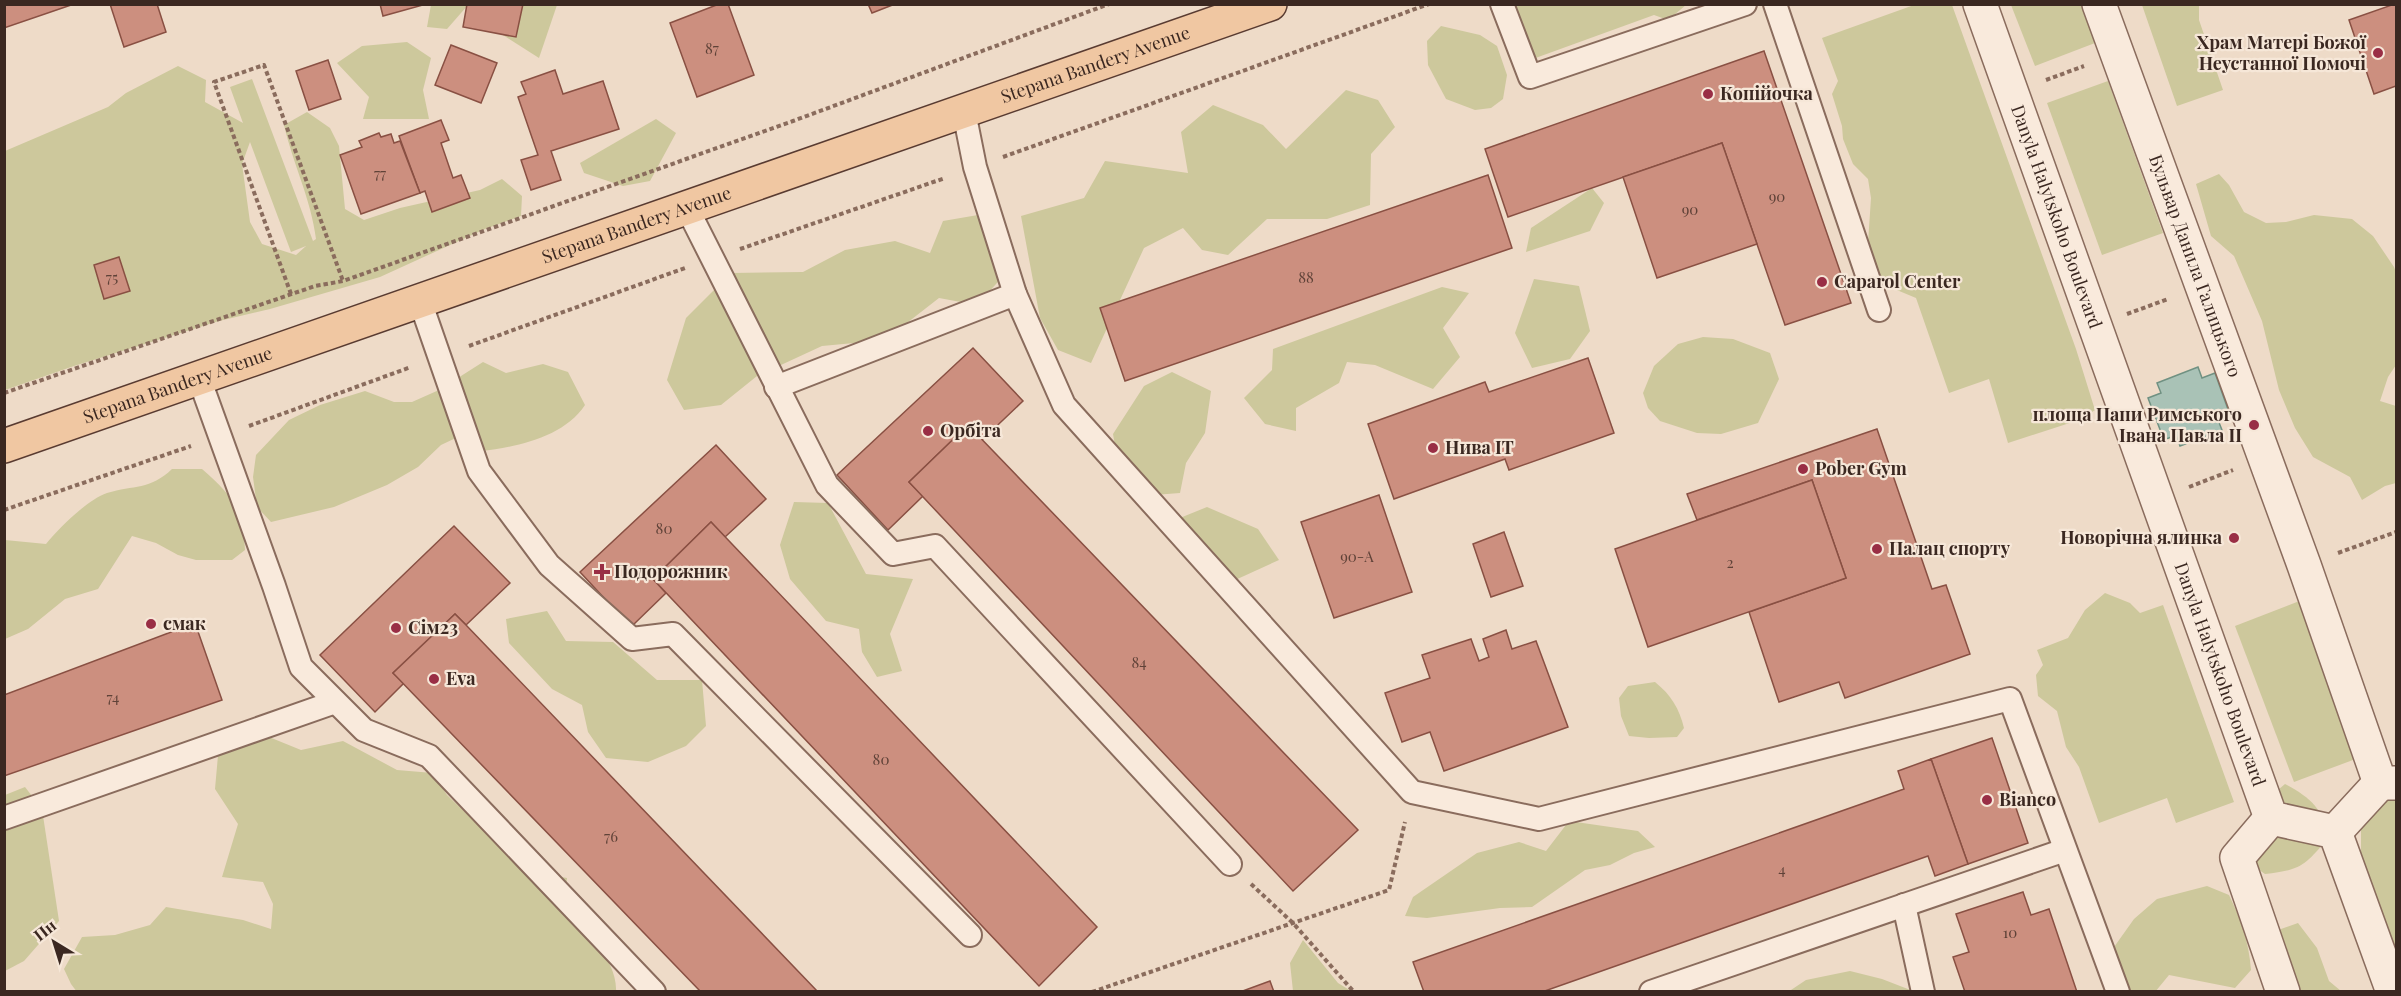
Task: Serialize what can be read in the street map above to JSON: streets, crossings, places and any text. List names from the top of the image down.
{
  "streets": {
    "main road": ["Stepana Bandery Avenue"],
    "street": ["Danyla Halytskoho Boulevard", "Бульвар Данила Галицького"]
  },
  "places": {
    "other": [
      "Храм Матері Божої Неустанної Помочі",
      "Копійочка",
      "Caparol Center",
      "площа Папи Римського Івана Павла ІІ",
      "Орбіта",
      "Нива IT",
      "Pober Gym",
      "Новорічна ялинка",
      "Палац спорту",
      "смак",
      "Сім23",
      "Eva",
      "Bianco"
    ],
    "health": ["Подорожник"]
  },
  "house_numbers": [
    "87",
    "77",
    "90",
    "90",
    "75",
    "88",
    "80",
    "90-А",
    "2",
    "84",
    "74",
    "80",
    "76",
    "4",
    "10"
  ],
  "north": "top left"
}
